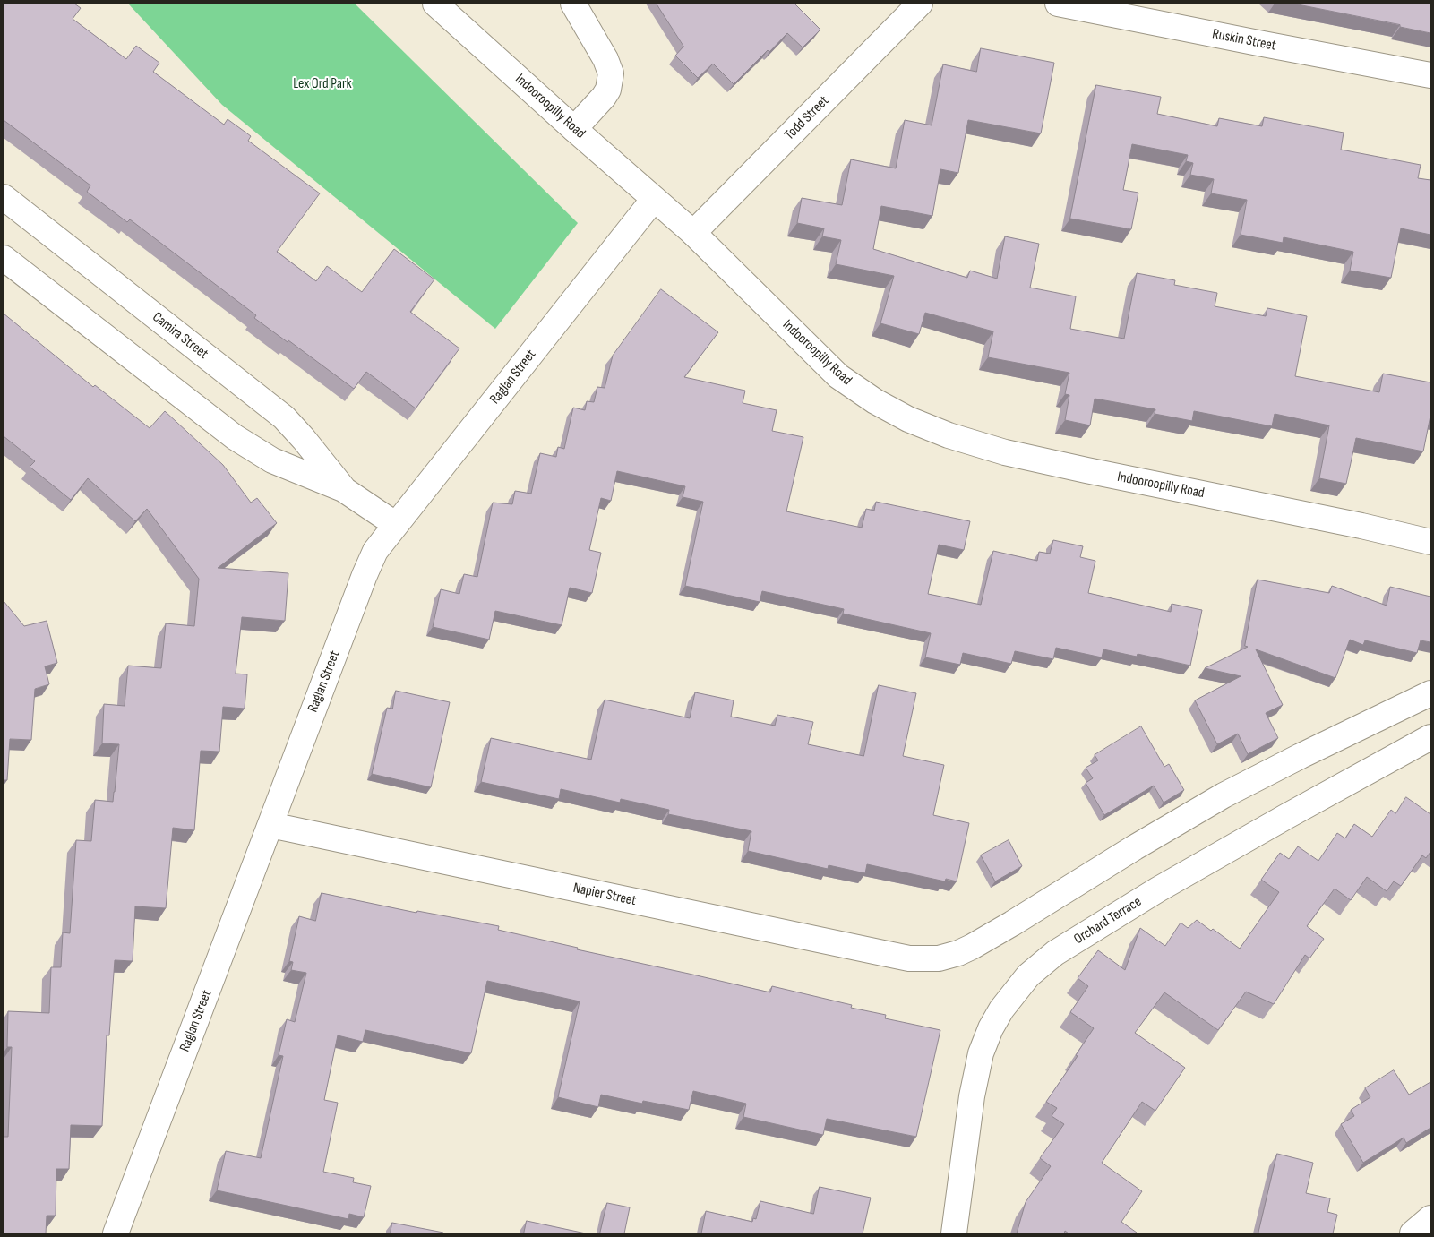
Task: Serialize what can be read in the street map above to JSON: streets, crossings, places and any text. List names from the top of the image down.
{
  "streets": {
    "street": [
      "Ruskin Street",
      "Indooroopilly Road",
      "Todd Street",
      "Camira Street",
      "Raglan Street",
      "Napier Street",
      "Orchard Terrace"
    ]
  },
  "crossings": [
    ["Indooroopilly Road", "Todd Street"],
    ["Indooroopilly Road", "Raglan Street"],
    ["Camira Street", "Raglan Street"],
    ["Raglan Street", "Napier Street"]
  ],
  "parks": ["Lex Ord Park"]
}
